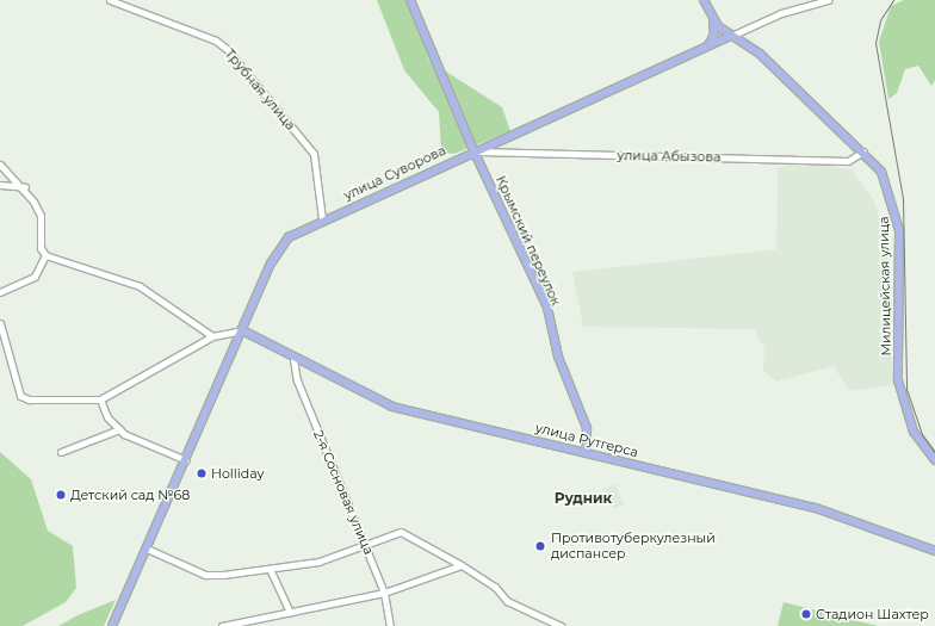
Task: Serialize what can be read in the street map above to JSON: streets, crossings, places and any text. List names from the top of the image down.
{
  "streets": {
    "main road": [
      "улица Суворова",
      "Крымский переулок",
      "Милицейская улица",
      "улица Рутгерса"
    ],
    "street": ["Трубная улица", "улица Абызова", "2-я Сосновая улица"]
  },
  "crossings": [
    ["Трубная улица", "улица Суворова"],
    ["улица Абызова", "улица Суворова"],
    ["улица Абызова", "Крымский переулок"],
    ["улица Абызова", "Милицейская улица"],
    ["улица Суворова", "Крымский переулок"],
    ["улица Суворова", "Милицейская улица"],
    ["улица Суворова", "улица Рутгерса"],
    ["Крымский переулок", "улица Рутгерса"],
    ["улица Рутгерса", "2-я Сосновая улица"]
  ],
  "districts": ["Рудник"],
  "places": [
    "Holliday",
    "Детский сад №68",
    "Противотуберкулезный диспансер",
    "Стадион Шахтер"
  ]
}
